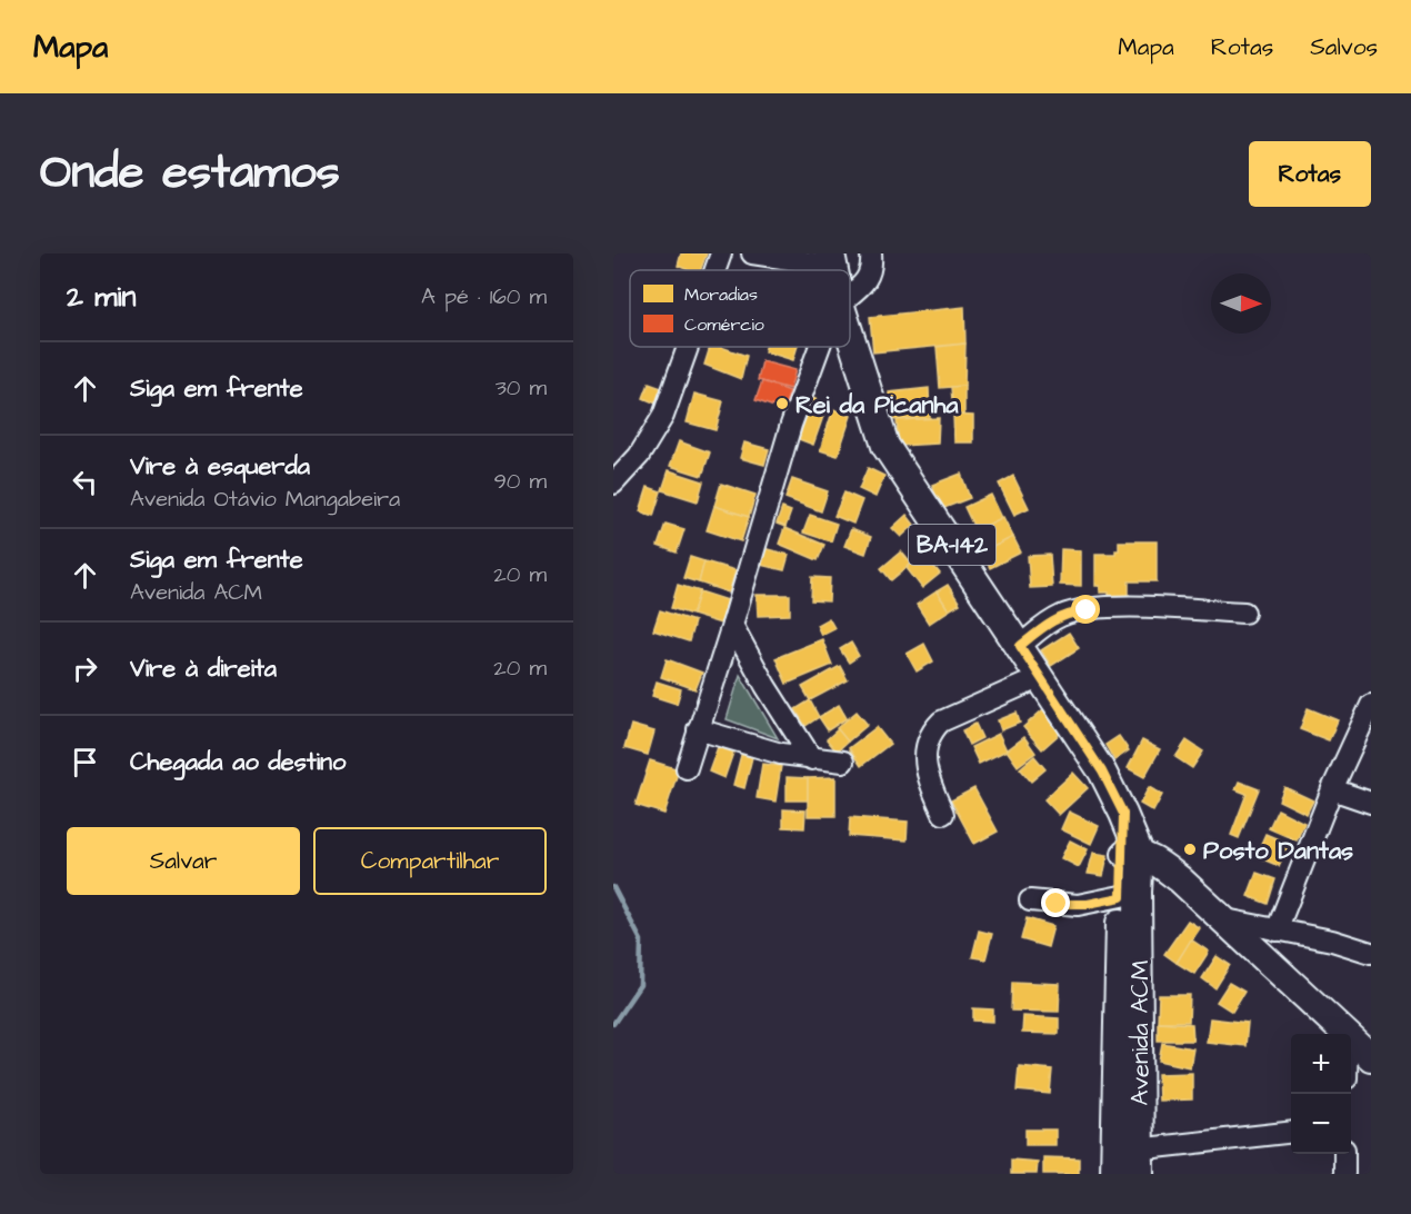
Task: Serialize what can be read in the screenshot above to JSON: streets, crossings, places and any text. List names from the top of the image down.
{
  "streets": {
    "main road": ["BA-142", "Avenida ACM"]
  },
  "crossings": [
    ["BA-142", "Avenida ACM"]
  ],
  "places": ["Rei da Picanha", "Posto Dantas"],
  "legend": ["Moradias", "Comércio"],
  "north": "right",
  "page": {
    "header": "Mapa",
    "nav": ["Mapa", "Rotas", "Salvos"],
    "title": "Onde estamos",
    "buttons": [
      "Rotas",
      ["Salvar", "Compartilhar"]
    ],
    "heading": ["2 min", "A pé · 160 m"],
    "list": [
      ["Siga em frente", "30 m"],
      ["Vire à esquerda", "Avenida Otávio Mangabeira", "90 m"],
      ["Siga em frente", "Avenida ACM", "20 m"],
      ["Vire à direita", "20 m"],
      "Chegada ao destino"
    ],
    "map_buttons": ["+", "−"]
  }
}
